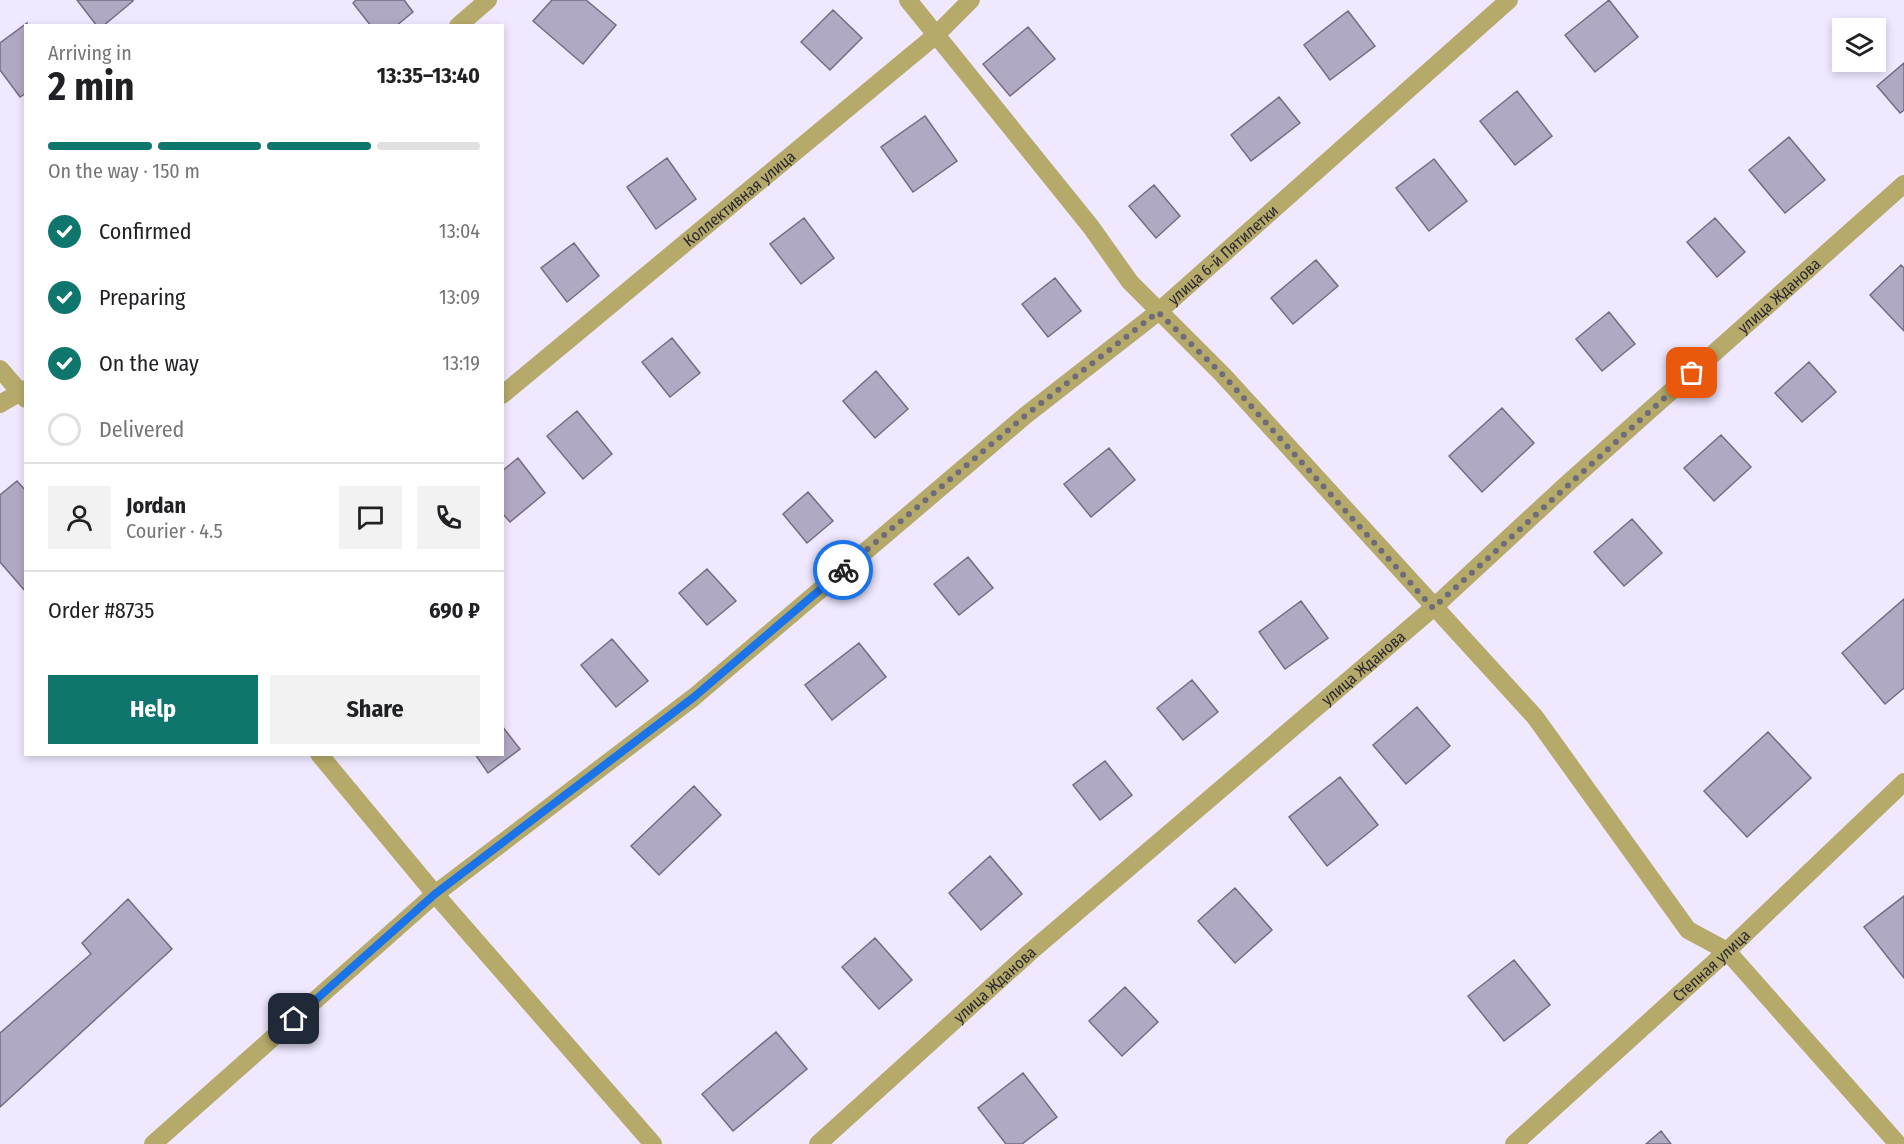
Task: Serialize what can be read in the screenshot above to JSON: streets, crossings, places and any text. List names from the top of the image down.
{
  "streets": {
    "street": [
      "Коллективная улица",
      "улица 6-й Пятилетки",
      "улица Жданова",
      "Степная улица"
    ]
  },
  "page": {
    "heading": ["2 min", "Arriving in", "13:35–13:40"],
    "panel": [
      "Jordan",
      "Courier · 4.5",
      "Order #8735",
      "690 ₽"
    ],
    "bar": "On the way · 150 m",
    "list": [
      ["Confirmed", "13:04"],
      ["Preparing", "13:09"],
      ["On the way", "13:19"],
      "Delivered"
    ],
    "buttons": ["Help", "Share"]
  }
}
